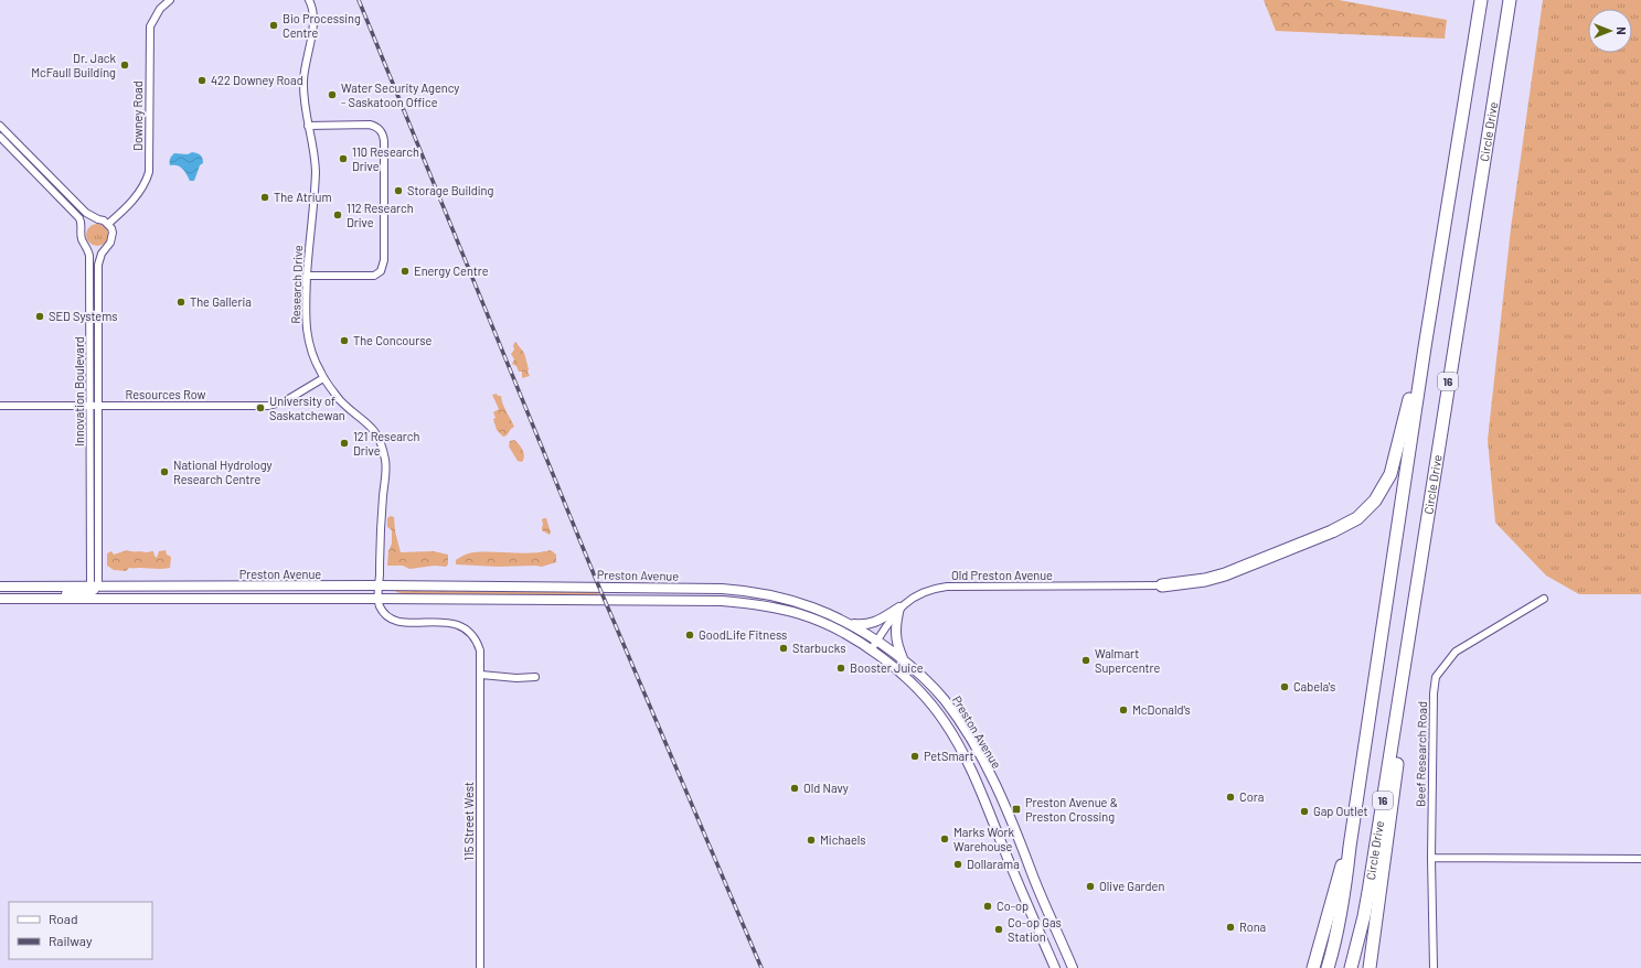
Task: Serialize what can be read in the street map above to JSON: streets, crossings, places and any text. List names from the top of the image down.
{
  "streets": {
    "highway": ["Circle Drive", "16"],
    "main road": ["Preston Avenue"],
    "street": [
      "Downey Road",
      "Research Drive",
      "Innovation Boulevard",
      "Resources Row",
      "Old Preston Avenue",
      "Beef Research Road",
      "115 Street West"
    ]
  },
  "crossings": [
    ["Downey Road", "Innovation Boulevard"],
    ["Research Drive", "Resources Row"],
    ["Research Drive", "Preston Avenue"],
    ["Research Drive", "115 Street West"],
    ["Innovation Boulevard", "Resources Row"],
    ["Innovation Boulevard", "Preston Avenue"],
    ["Preston Avenue", "Old Preston Avenue"],
    ["Preston Avenue", "115 Street West"]
  ],
  "places": {
    "other": [
      "Bio Processing Centre",
      "Dr. Jack McFaull Building",
      "422 Downey Road",
      "Water Security Agency - Saskatoon Office",
      "110 Research Drive",
      "Storage Building",
      "The Atrium",
      "112 Research Drive",
      "Energy Centre",
      "The Galleria",
      "SED Systems",
      "The Concourse",
      "University of Saskatchewan",
      "121 Research Drive",
      "National Hydrology Research Centre",
      "GoodLife Fitness",
      "Starbucks",
      "Walmart Supercentre",
      "Booster Juice",
      "Cabela's",
      "McDonald's",
      "PetSmart",
      "Old Navy",
      "Cora",
      "Gap Outlet",
      "Marks Work Warehouse",
      "Michaels",
      "Dollarama",
      "Olive Garden",
      "Co-op",
      "Rona",
      "Co-op Gas Station"
    ],
    "transit": ["Preston Avenue & Preston Crossing"]
  },
  "legend": ["Road", "Railway"],
  "north": "right"
}
